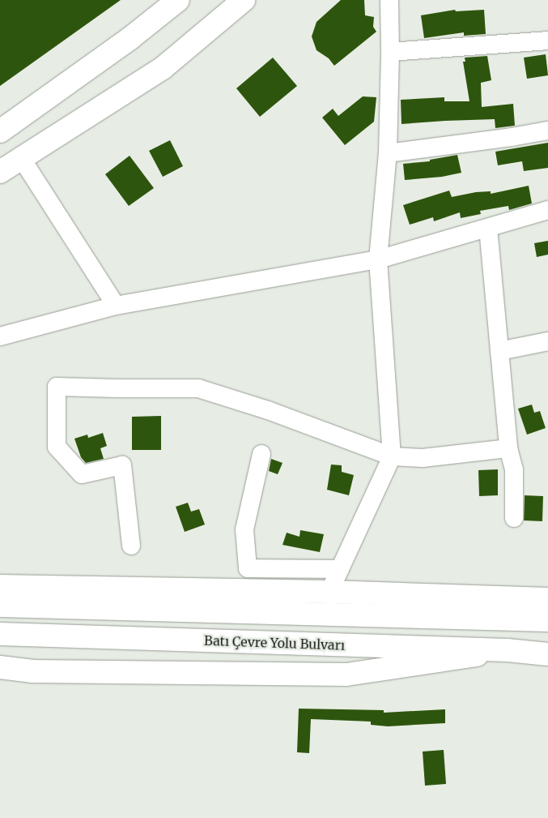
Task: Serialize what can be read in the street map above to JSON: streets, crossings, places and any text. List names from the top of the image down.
{
  "streets": {
    "main road": ["Batı Çevre Yolu Bulvarı"]
  }
}
